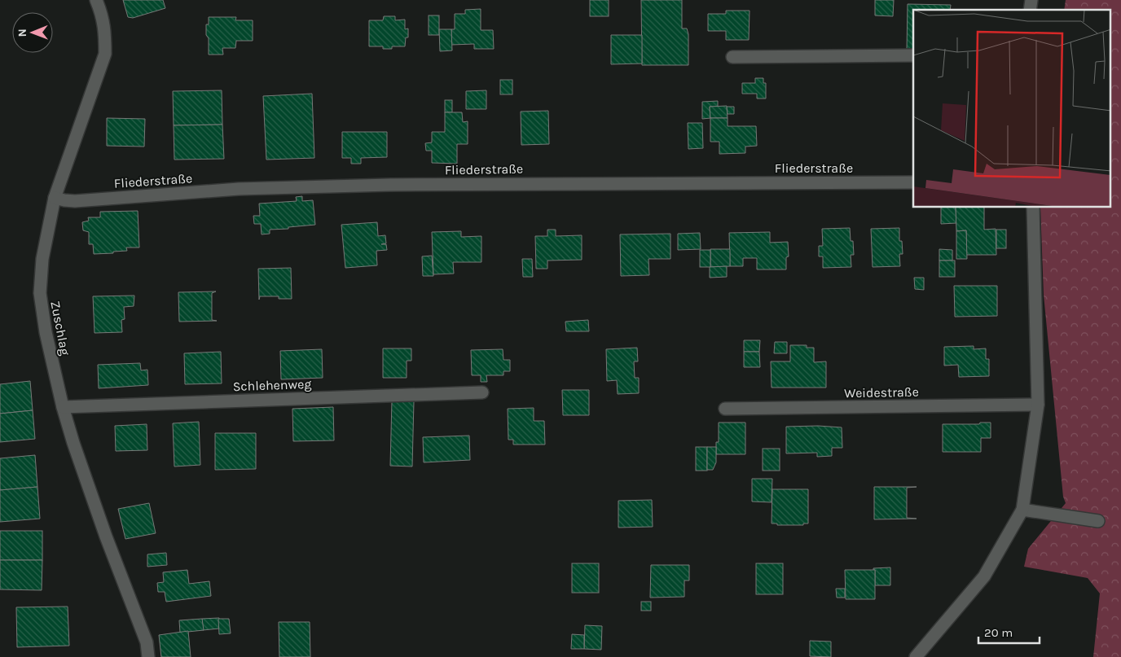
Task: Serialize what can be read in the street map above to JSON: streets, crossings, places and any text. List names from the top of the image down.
{
  "streets": {
    "street": [
      "Fliederstraße",
      "Zuschlag",
      "Schlehenweg",
      "Weidestraße"
    ]
  },
  "crossings": [
    ["Fliederstraße", "Zuschlag"],
    ["Zuschlag", "Schlehenweg"]
  ],
  "scale_bar": "20 m",
  "north": "left"
}
